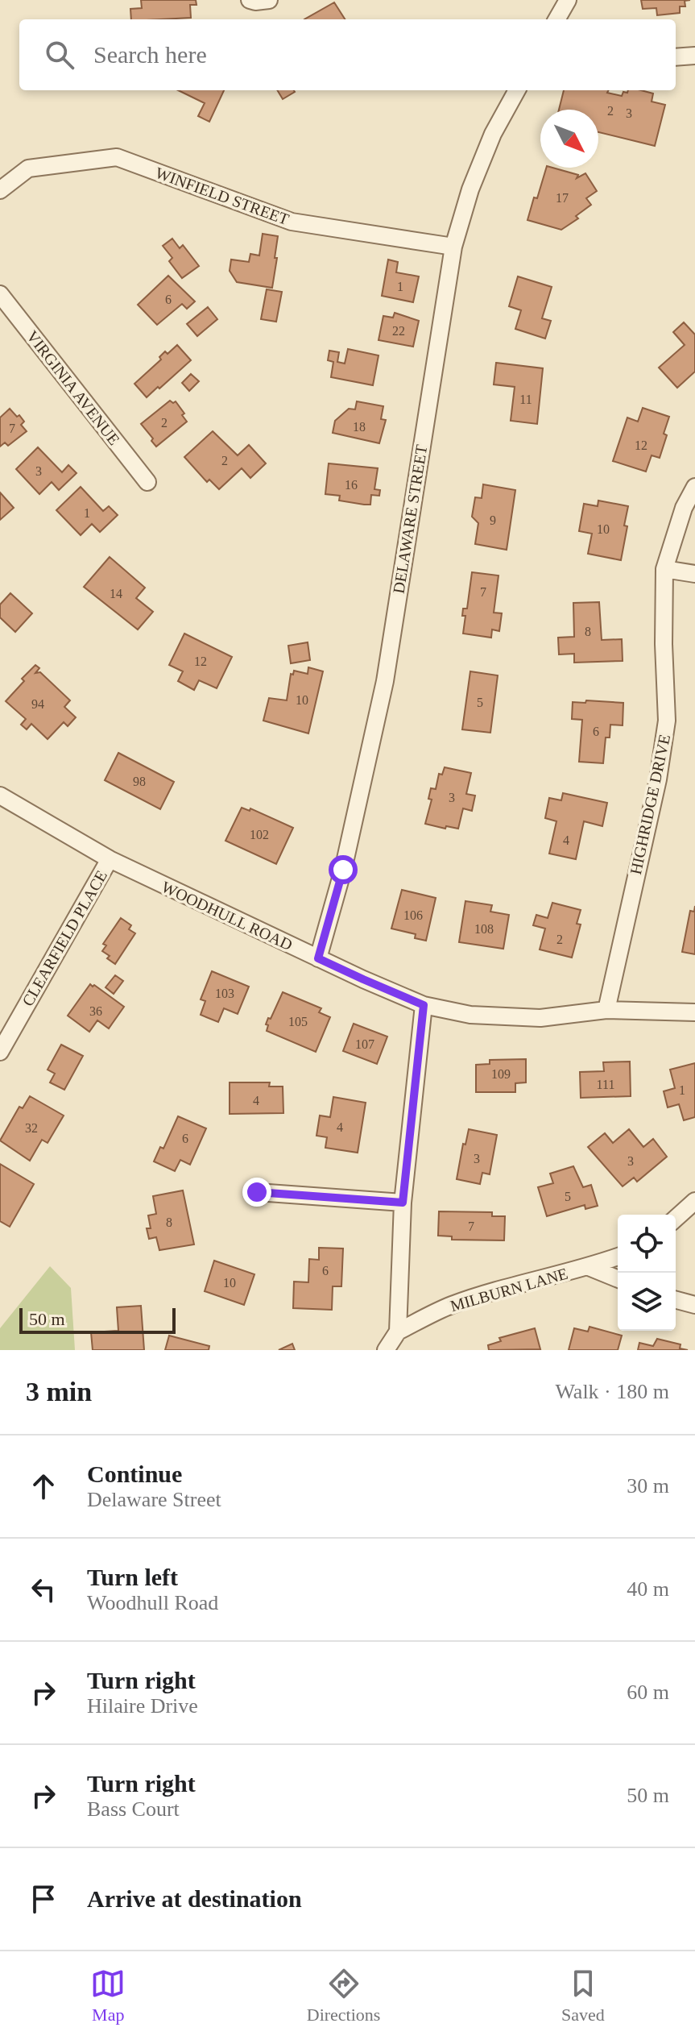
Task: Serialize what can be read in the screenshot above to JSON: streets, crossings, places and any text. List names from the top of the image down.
{
  "streets": {
    "street": [
      "WINFIELD STREET",
      "VIRGINIA AVENUE",
      "DELAWARE STREET",
      "HIGHRIDGE DRIVE",
      "WOODHULL ROAD",
      "CLEARFIELD PLACE",
      "MILBURN LANE"
    ]
  },
  "crossings": [
    ["WINFIELD STREET", "DELAWARE STREET"],
    ["DELAWARE STREET", "WOODHULL ROAD"],
    ["HIGHRIDGE DRIVE", "WOODHULL ROAD"],
    ["WOODHULL ROAD", "CLEARFIELD PLACE"]
  ],
  "house_numbers": [
    "2",
    "3",
    "17",
    "1",
    "6",
    "22",
    "11",
    "2",
    "18",
    "7",
    "12",
    "2",
    "3",
    "16",
    "1",
    "9",
    "10",
    "7",
    "14",
    "8",
    "12",
    "10",
    "5",
    "94",
    "6",
    "98",
    "3",
    "102",
    "4",
    "106",
    "108",
    "2",
    "103",
    "36",
    "105",
    "107",
    "109",
    "111",
    "1",
    "4",
    "4",
    "32",
    "6",
    "3",
    "3",
    "5",
    "8",
    "7",
    "6",
    "10"
  ],
  "scale_bar": "50 m",
  "north": "bottom right",
  "page": {
    "search": "Search here",
    "scale": "50 m",
    "heading": ["3 min", "Walk · 180 m"],
    "list": [
      ["Continue", "Delaware Street", "30 m"],
      ["Turn left", "Woodhull Road", "40 m"],
      ["Turn right", "Hilaire Drive", "60 m"],
      ["Turn right", "Bass Court", "50 m"],
      "Arrive at destination"
    ],
    "nav": ["Map", "Directions", "Saved"]
  }
}
